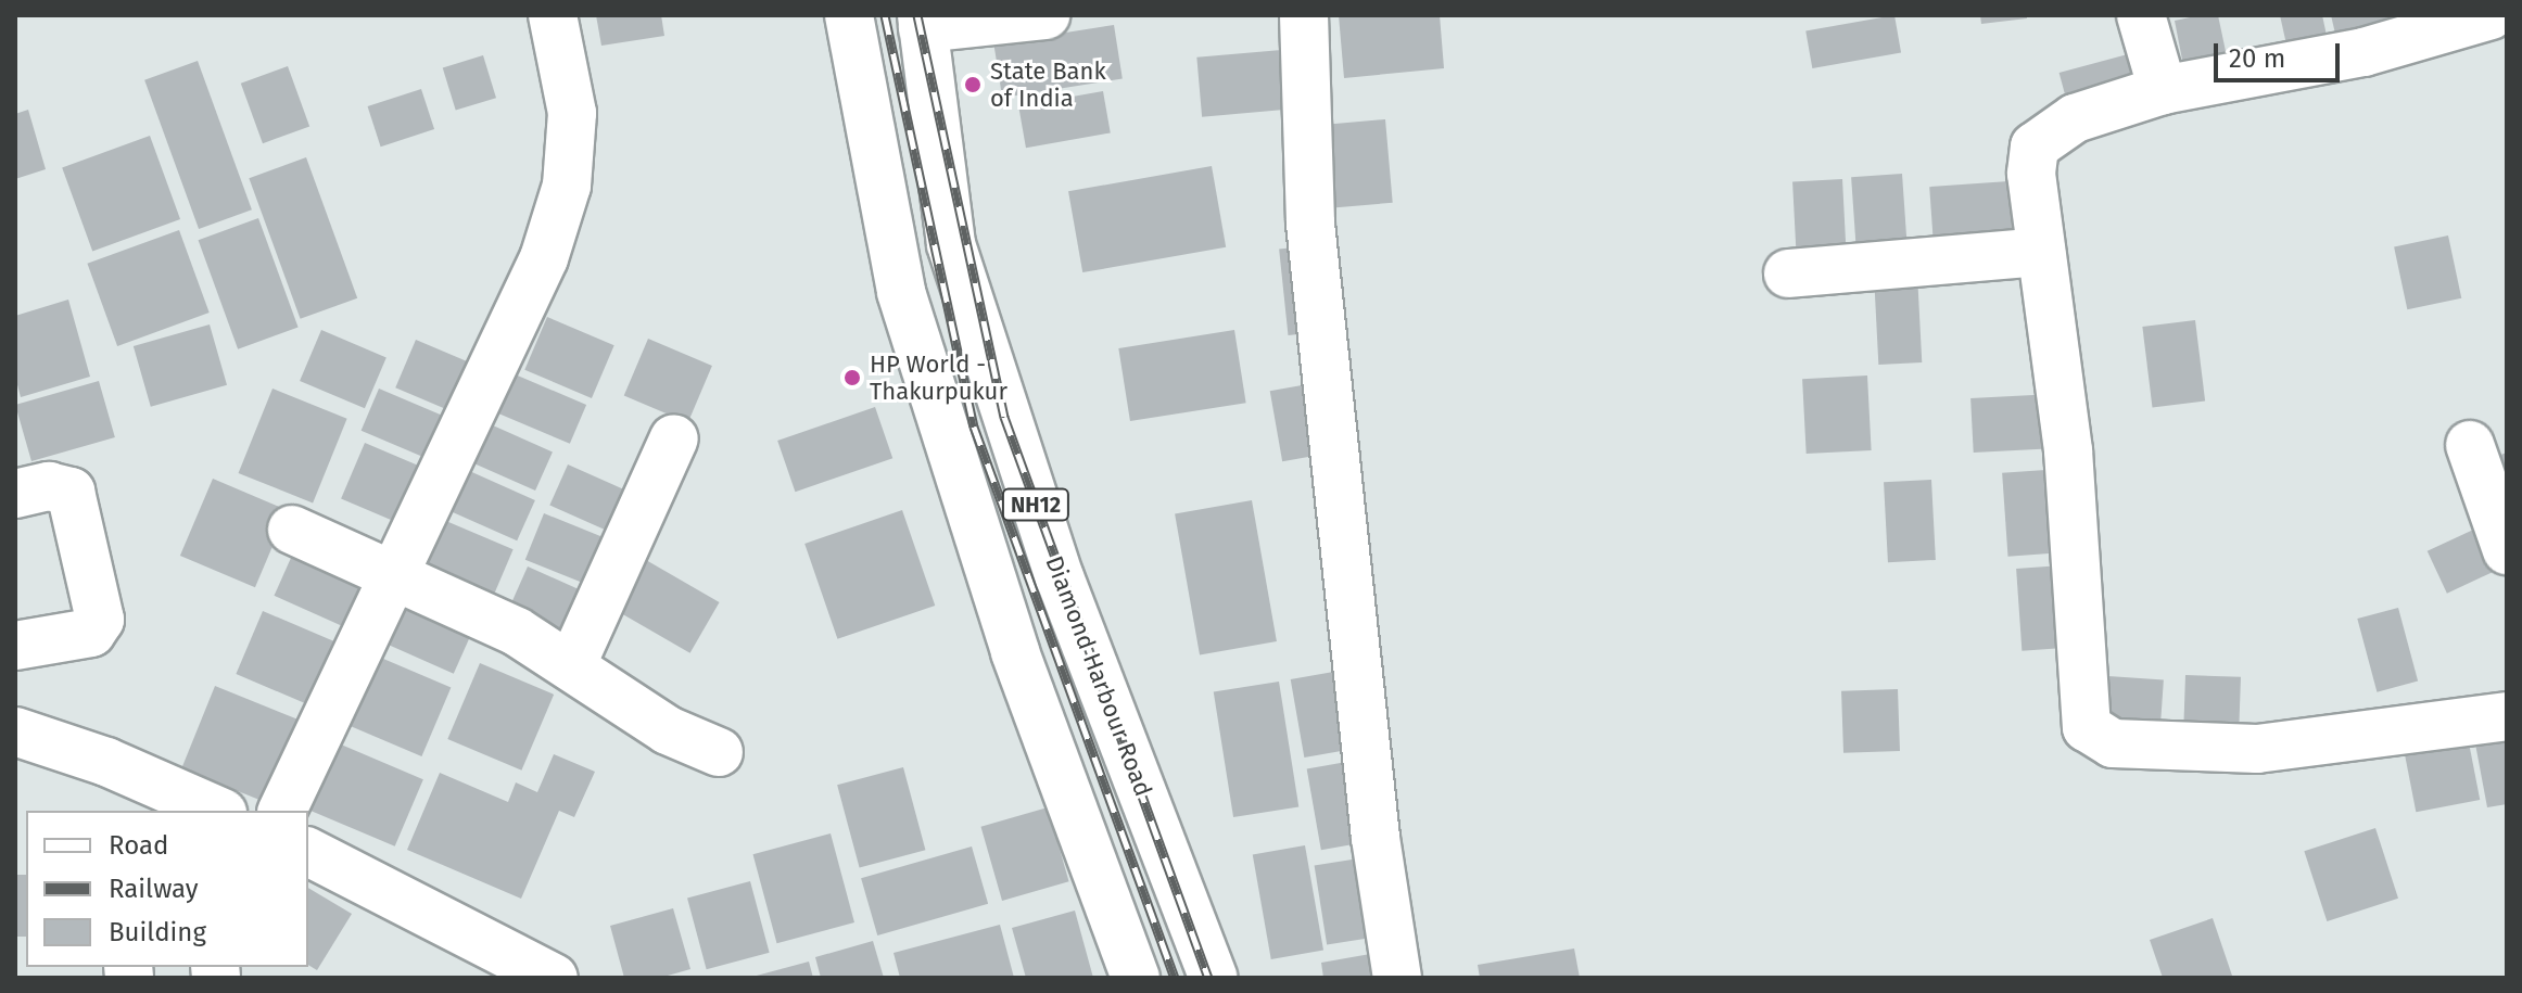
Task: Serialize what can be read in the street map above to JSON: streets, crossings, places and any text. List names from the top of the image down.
{
  "streets": {
    "main road": ["NH12", "Diamond Harbour Road"]
  },
  "places": ["State Bank of India", "HP World - Thakurpukur"],
  "legend": ["Road", "Railway", "Building"],
  "scale_bar": "20 m"
}
